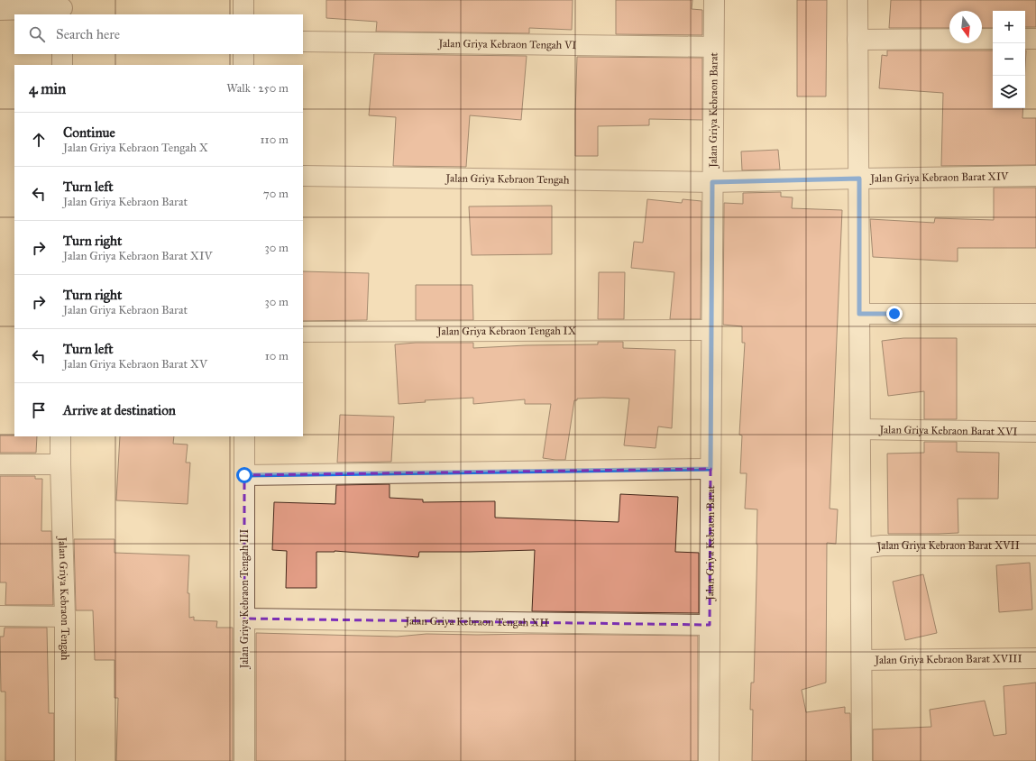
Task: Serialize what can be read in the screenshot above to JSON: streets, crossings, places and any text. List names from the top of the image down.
{
  "streets": {
    "street": [
      "Jalan Griya Kebraon Tengah VI",
      "Jalan Griya Kebraon Barat",
      "Jalan Griya Kebraon Barat XIV",
      "Jalan Griya Kebraon Tengah",
      "Jalan Griya Kebraon Tengah IX",
      "Jalan Griya Kebraon Barat XVI",
      "Jalan Griya Kebraon Barat XVII",
      "Jalan Griya Kebraon Tengah III",
      "Jalan Griya Kebraon Tengah XII",
      "Jalan Griya Kebraon Barat XVIII"
    ]
  },
  "crossings": [
    ["Jalan Griya Kebraon Tengah VI", "Jalan Griya Kebraon Barat"],
    ["Jalan Griya Kebraon Barat", "Jalan Griya Kebraon Barat XIV"],
    ["Jalan Griya Kebraon Barat", "Jalan Griya Kebraon Tengah"],
    ["Jalan Griya Kebraon Barat", "Jalan Griya Kebraon Tengah IX"],
    ["Jalan Griya Kebraon Barat", "Jalan Griya Kebraon Tengah XII"],
    ["Jalan Griya Kebraon Barat XIV", "Jalan Griya Kebraon Tengah"],
    ["Jalan Griya Kebraon Tengah III", "Jalan Griya Kebraon Tengah XII"]
  ],
  "north": "bottom",
  "page": {
    "map_buttons": ["+", "−"],
    "search": "Search here",
    "heading": ["4 min", "Walk · 250 m"],
    "list": [
      ["Continue", "Jalan Griya Kebraon Tengah X", "110 m"],
      ["Turn left", "Jalan Griya Kebraon Barat", "70 m"],
      ["Turn right", "Jalan Griya Kebraon Barat XIV", "30 m"],
      ["Turn right", "Jalan Griya Kebraon Barat", "30 m"],
      ["Turn left", "Jalan Griya Kebraon Barat XV", "10 m"],
      "Arrive at destination"
    ]
  }
}
